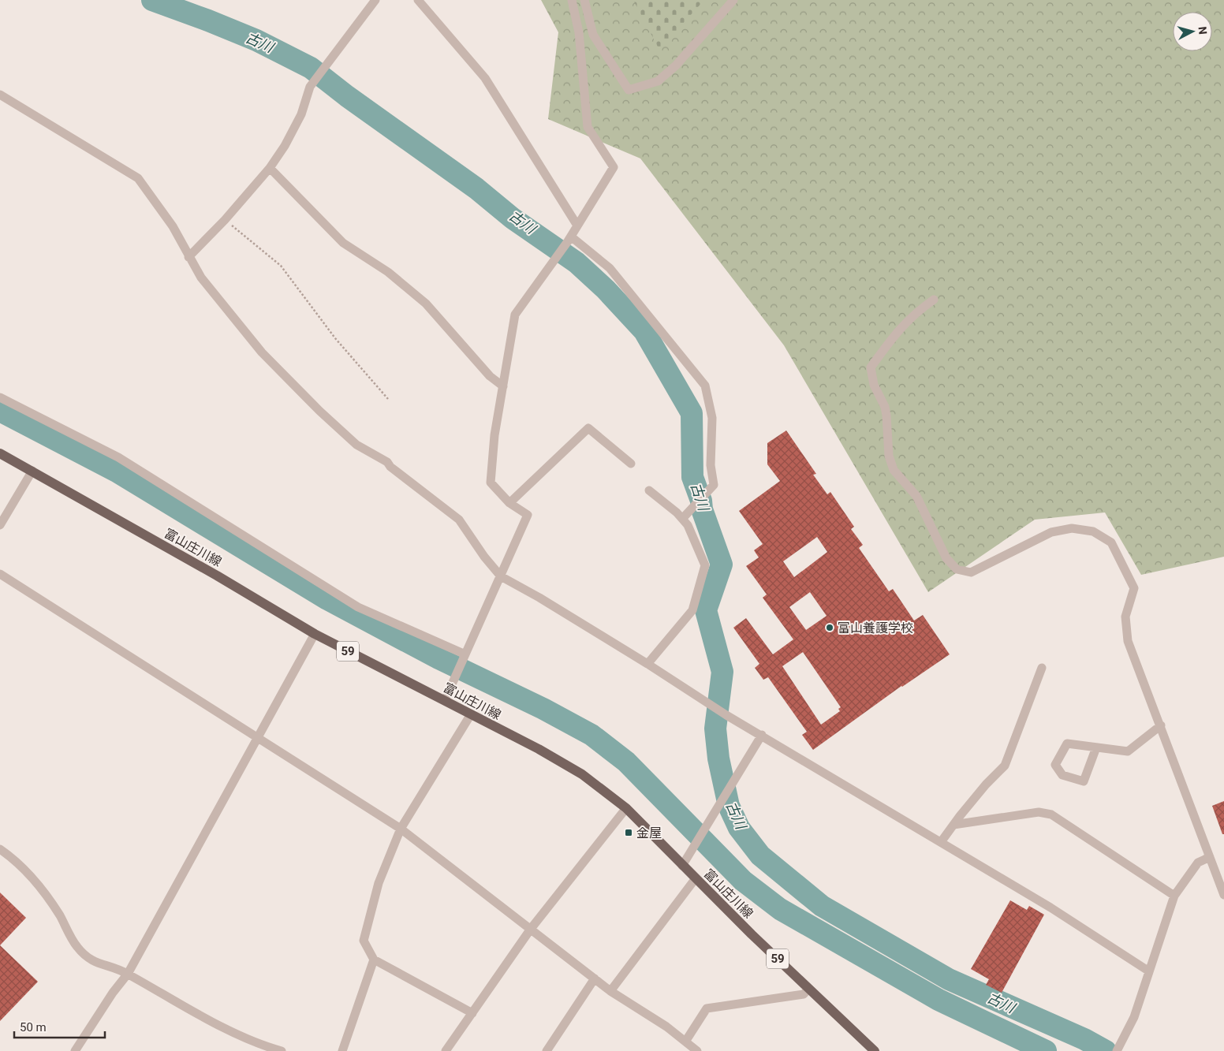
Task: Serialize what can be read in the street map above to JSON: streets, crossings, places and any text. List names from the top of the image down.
{
  "streets": {
    "main road": ["富山庄川線", "59"]
  },
  "water": ["古川"],
  "places": {
    "other": ["富山養護学校"],
    "transit": ["金屋"]
  },
  "scale_bar": "50 m",
  "north": "right"
}
